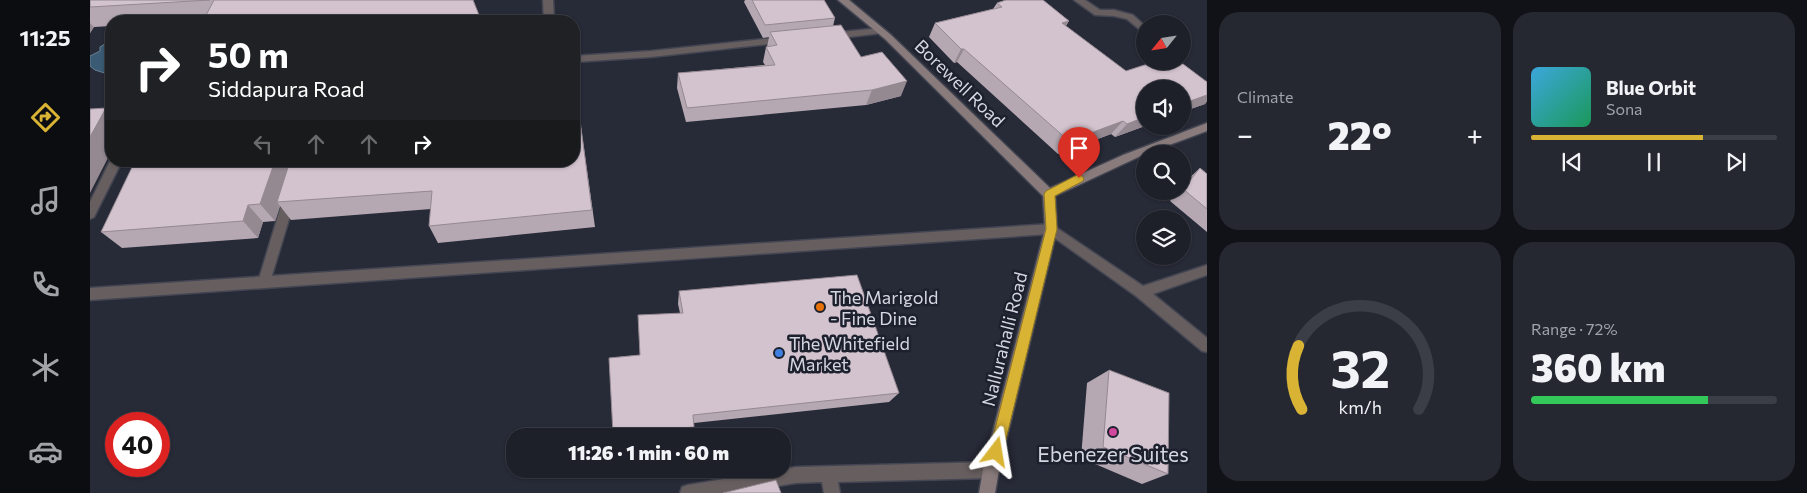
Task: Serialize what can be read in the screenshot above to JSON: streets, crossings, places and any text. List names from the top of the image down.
{
  "streets": {
    "street": ["Borewell Road", "Nallurahalli Road"]
  },
  "crossings": [
    ["Borewell Road", "Nallurahalli Road"]
  ],
  "places": ["The Marigold - Fine Dine", "The Whitefield Market", "Ebenezer Suites"],
  "north": "bottom left",
  "page": {
    "tabs": "11:25",
    "tile": [
      "Climate",
      ["Range · 72%", "360 km"]
    ],
    "turn": ["50 m", "Siddapura Road"],
    "song": ["Blue Orbit", "Sona"],
    "heat": ["−", "22°", "+"],
    "limit": "40",
    "trip": "11:26 · 1 min · 60 m",
    "gauge": ["32", "km/h"]
  }
}
